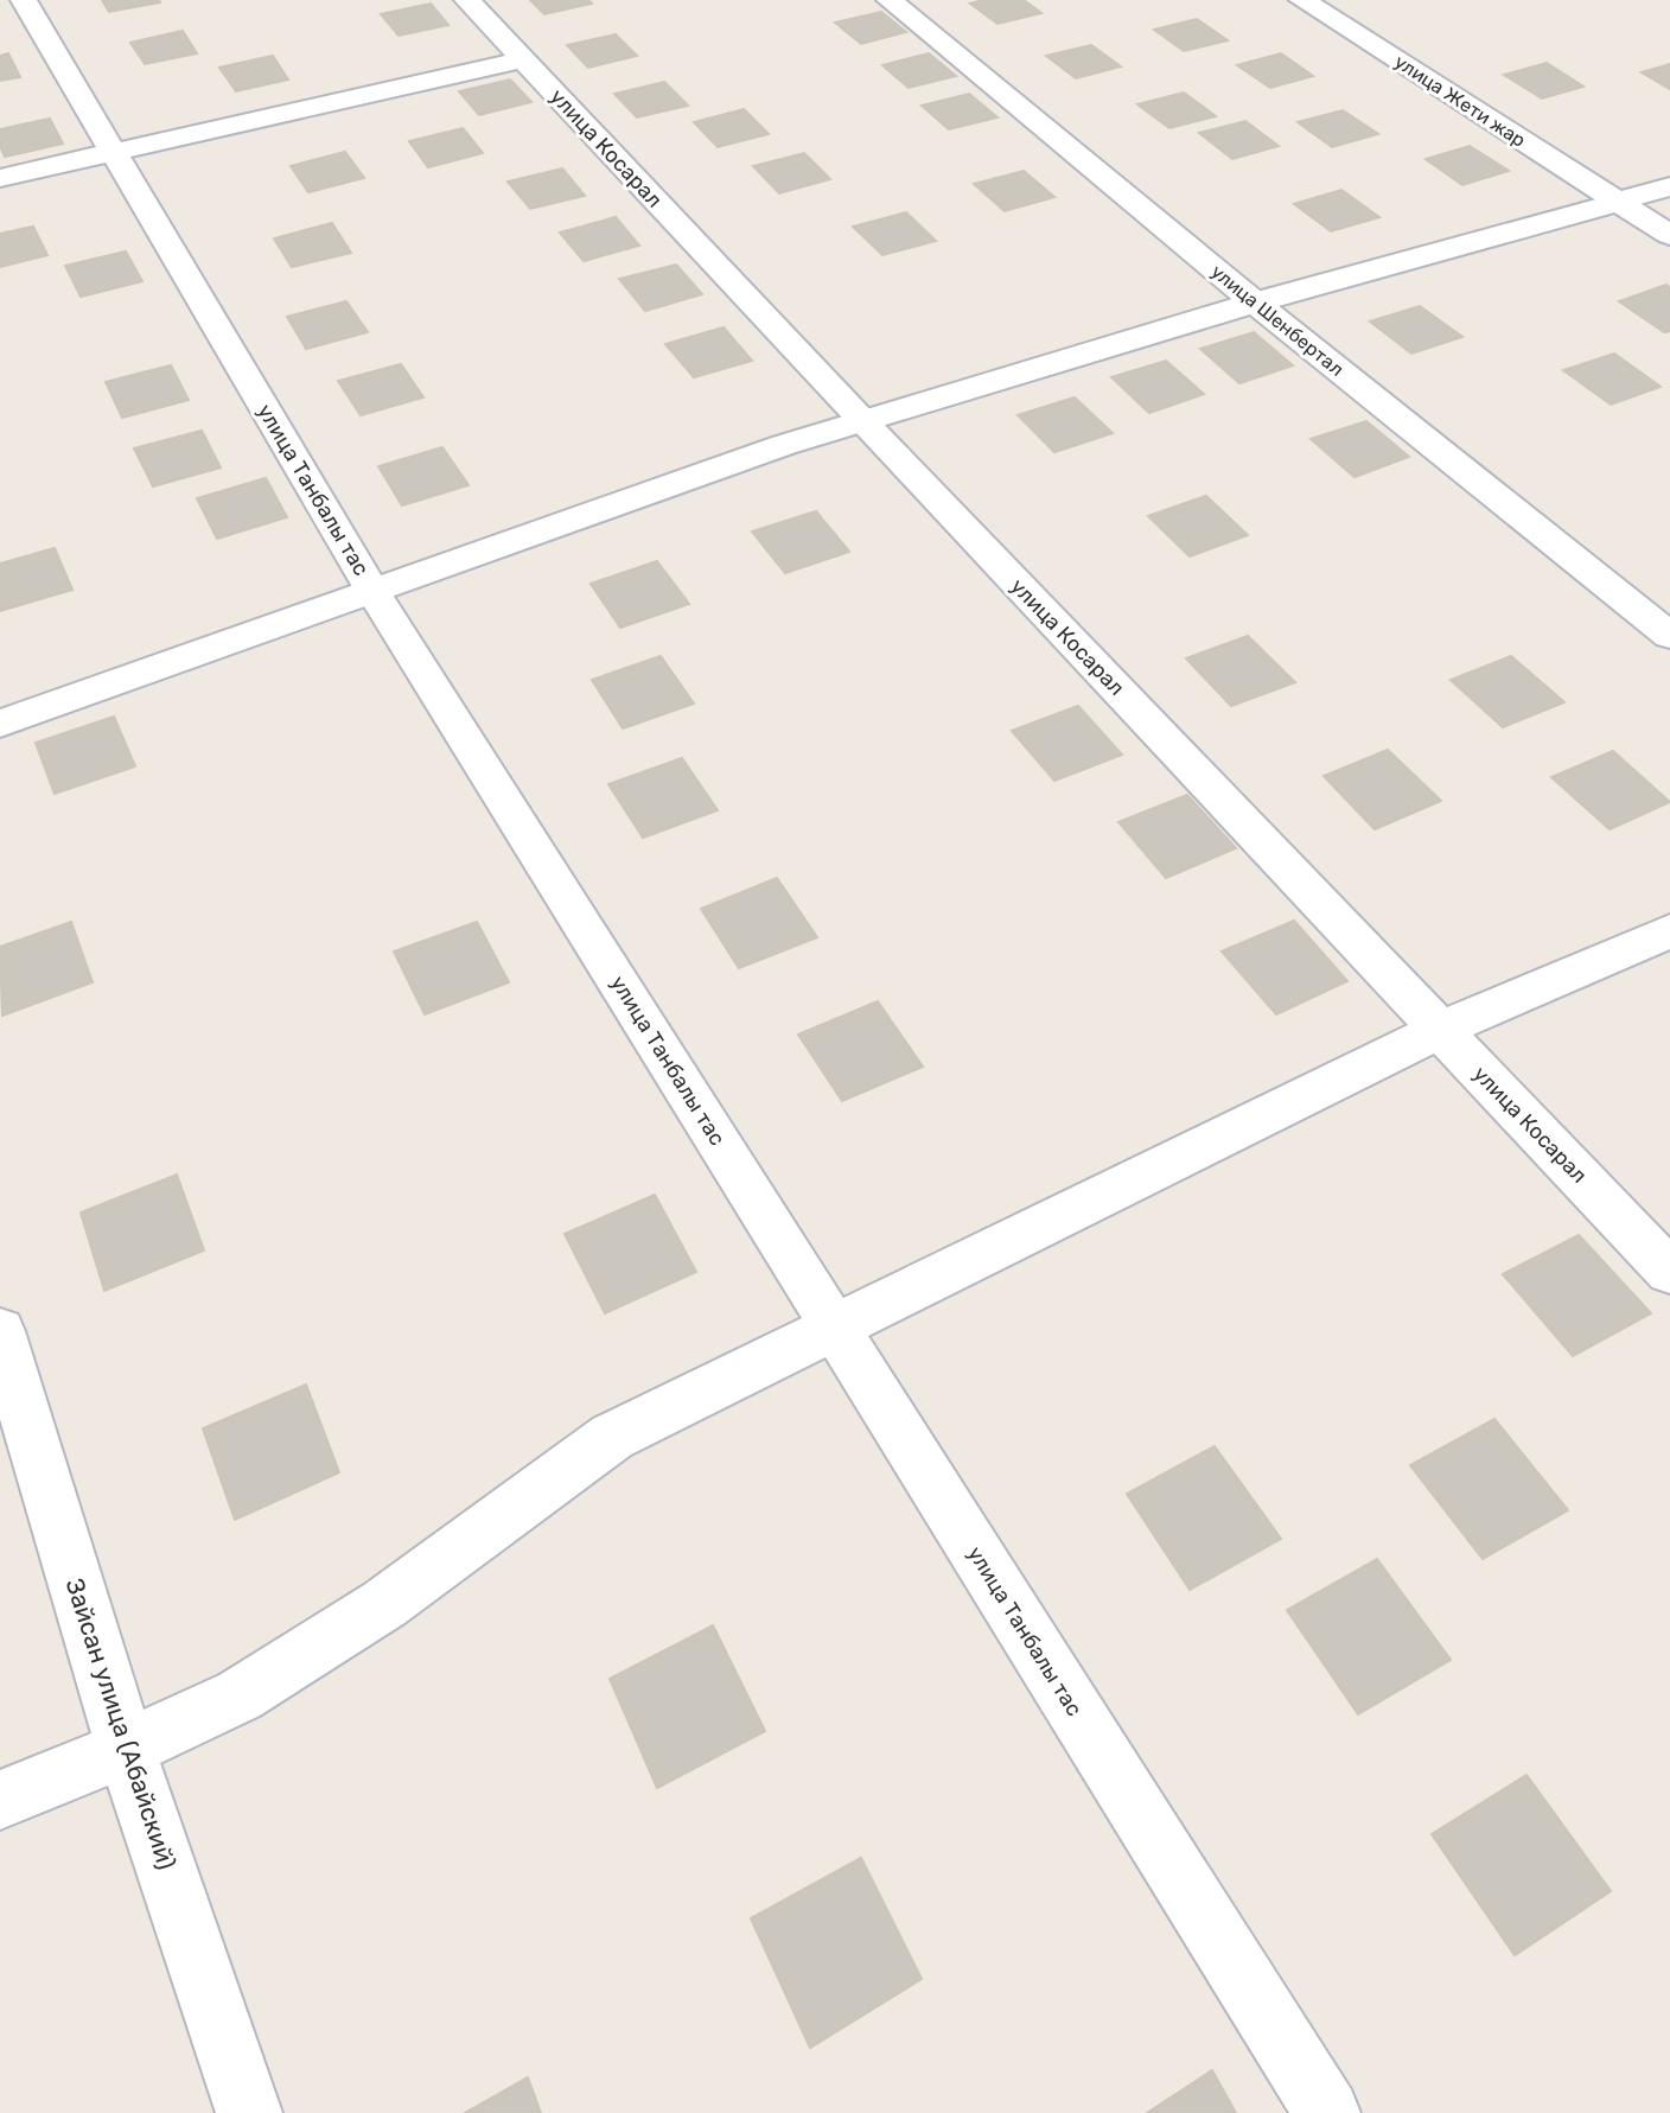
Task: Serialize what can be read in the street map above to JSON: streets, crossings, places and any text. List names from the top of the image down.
{
  "streets": {
    "street": [
      "улица Жети жар",
      "улица Косарал",
      "улица Шенбертал",
      "улица Танбалы тас",
      "Зайсан улица (Абайский)"
    ]
  }
}
